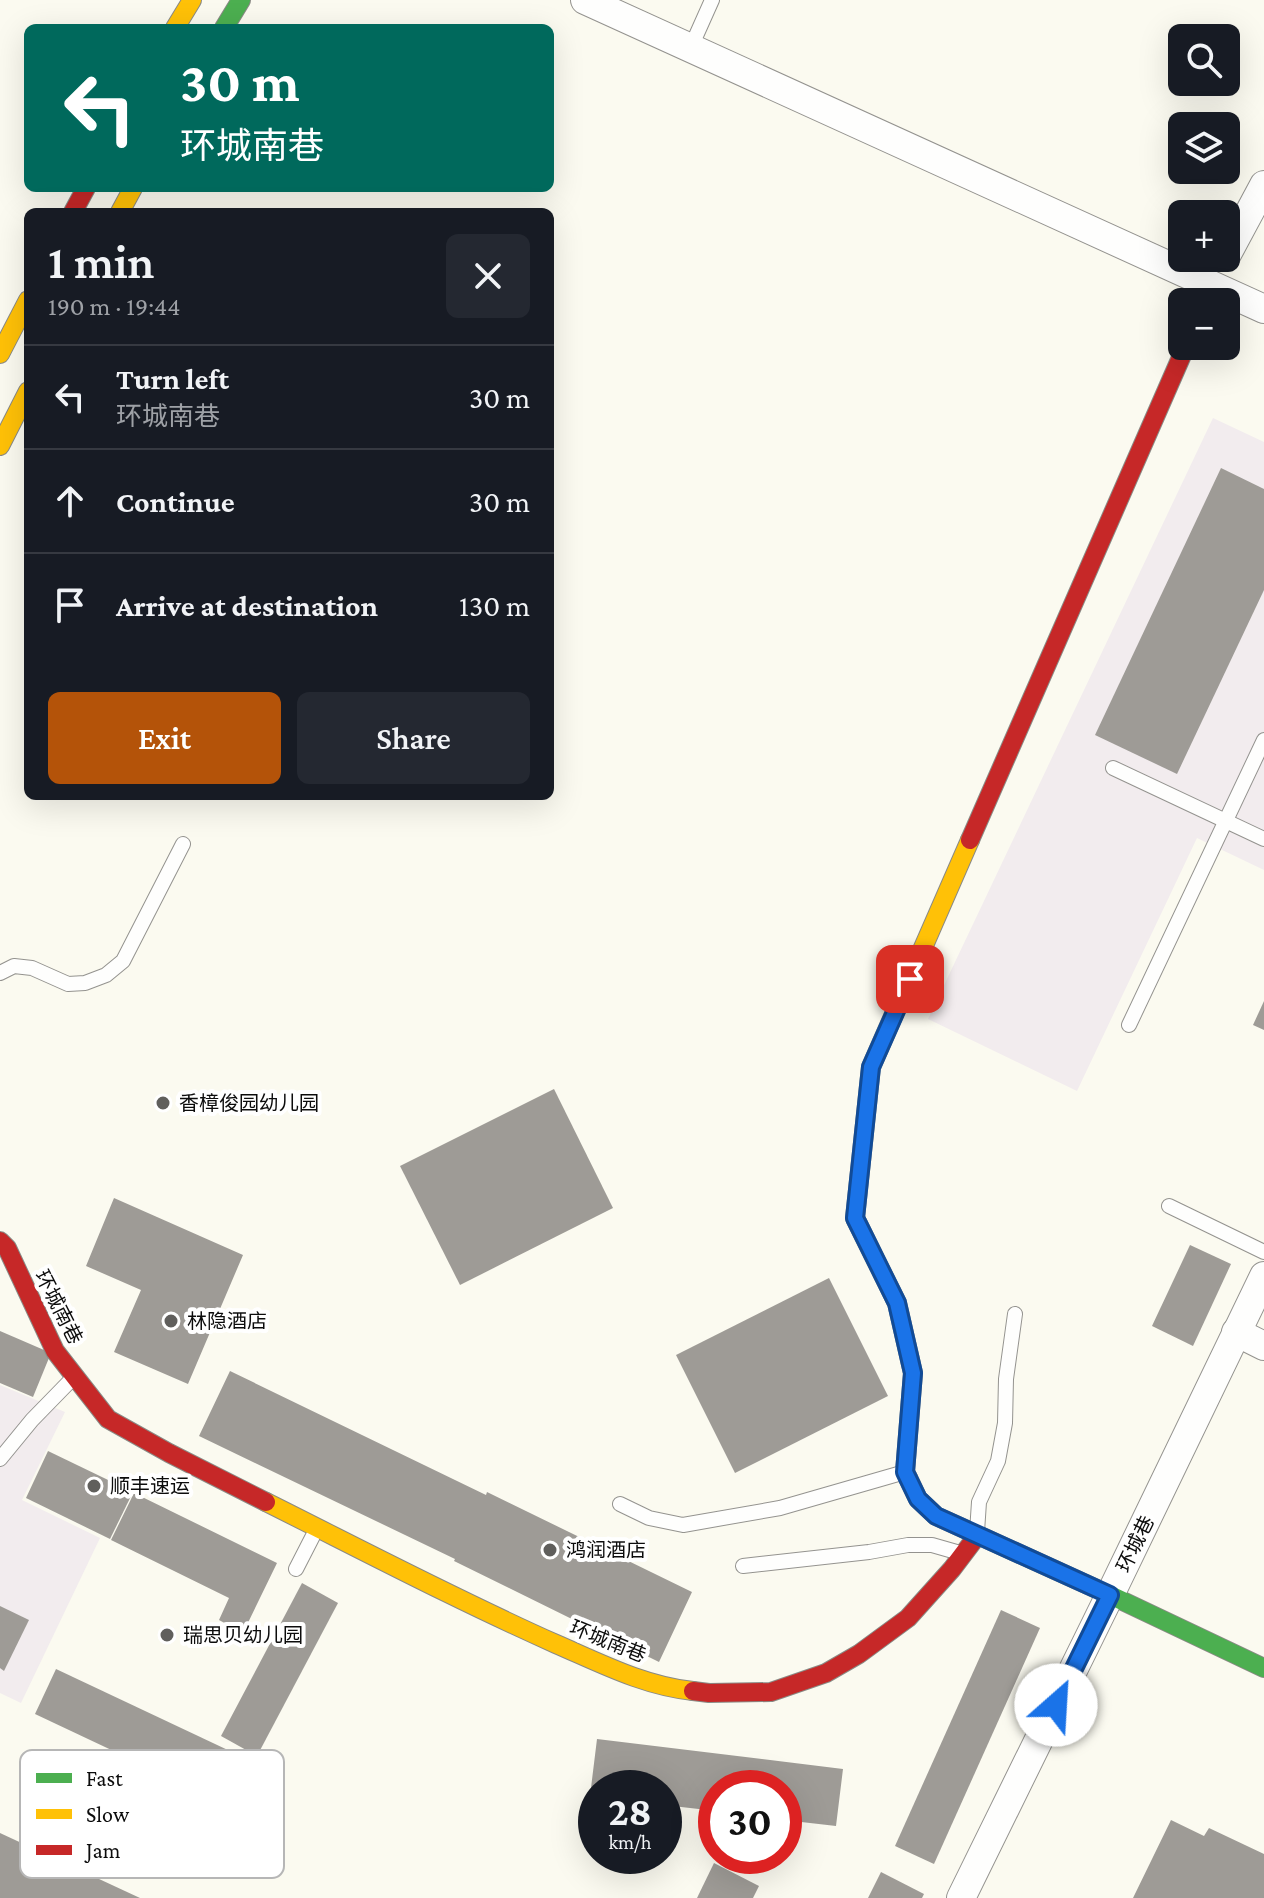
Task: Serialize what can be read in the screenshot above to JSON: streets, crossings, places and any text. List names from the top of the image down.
{
  "streets": {
    "street": ["环城南巷", "环城巷"]
  },
  "places": [
    "香樟俊园幼儿园",
    "林隐酒店",
    "顺丰速运",
    "鸿润酒店",
    "瑞思贝幼儿园"
  ],
  "legend": ["Fast", "Slow", "Jam"],
  "page": {
    "map_buttons": ["+", "−"],
    "turn": ["30 m", "环城南巷"],
    "heading": ["1 min", "190 m · 19:44"],
    "list": [
      {
        "name": "Turn left",
        "note": "环城南巷",
        "value": "30 m"
      },
      {
        "name": "Continue",
        "value": "30 m"
      },
      {
        "name": "Arrive at destination",
        "value": "130 m"
      }
    ],
    "buttons": ["Exit", "Share"],
    "speed": "28 km/h",
    "limit": "30"
  }
}
